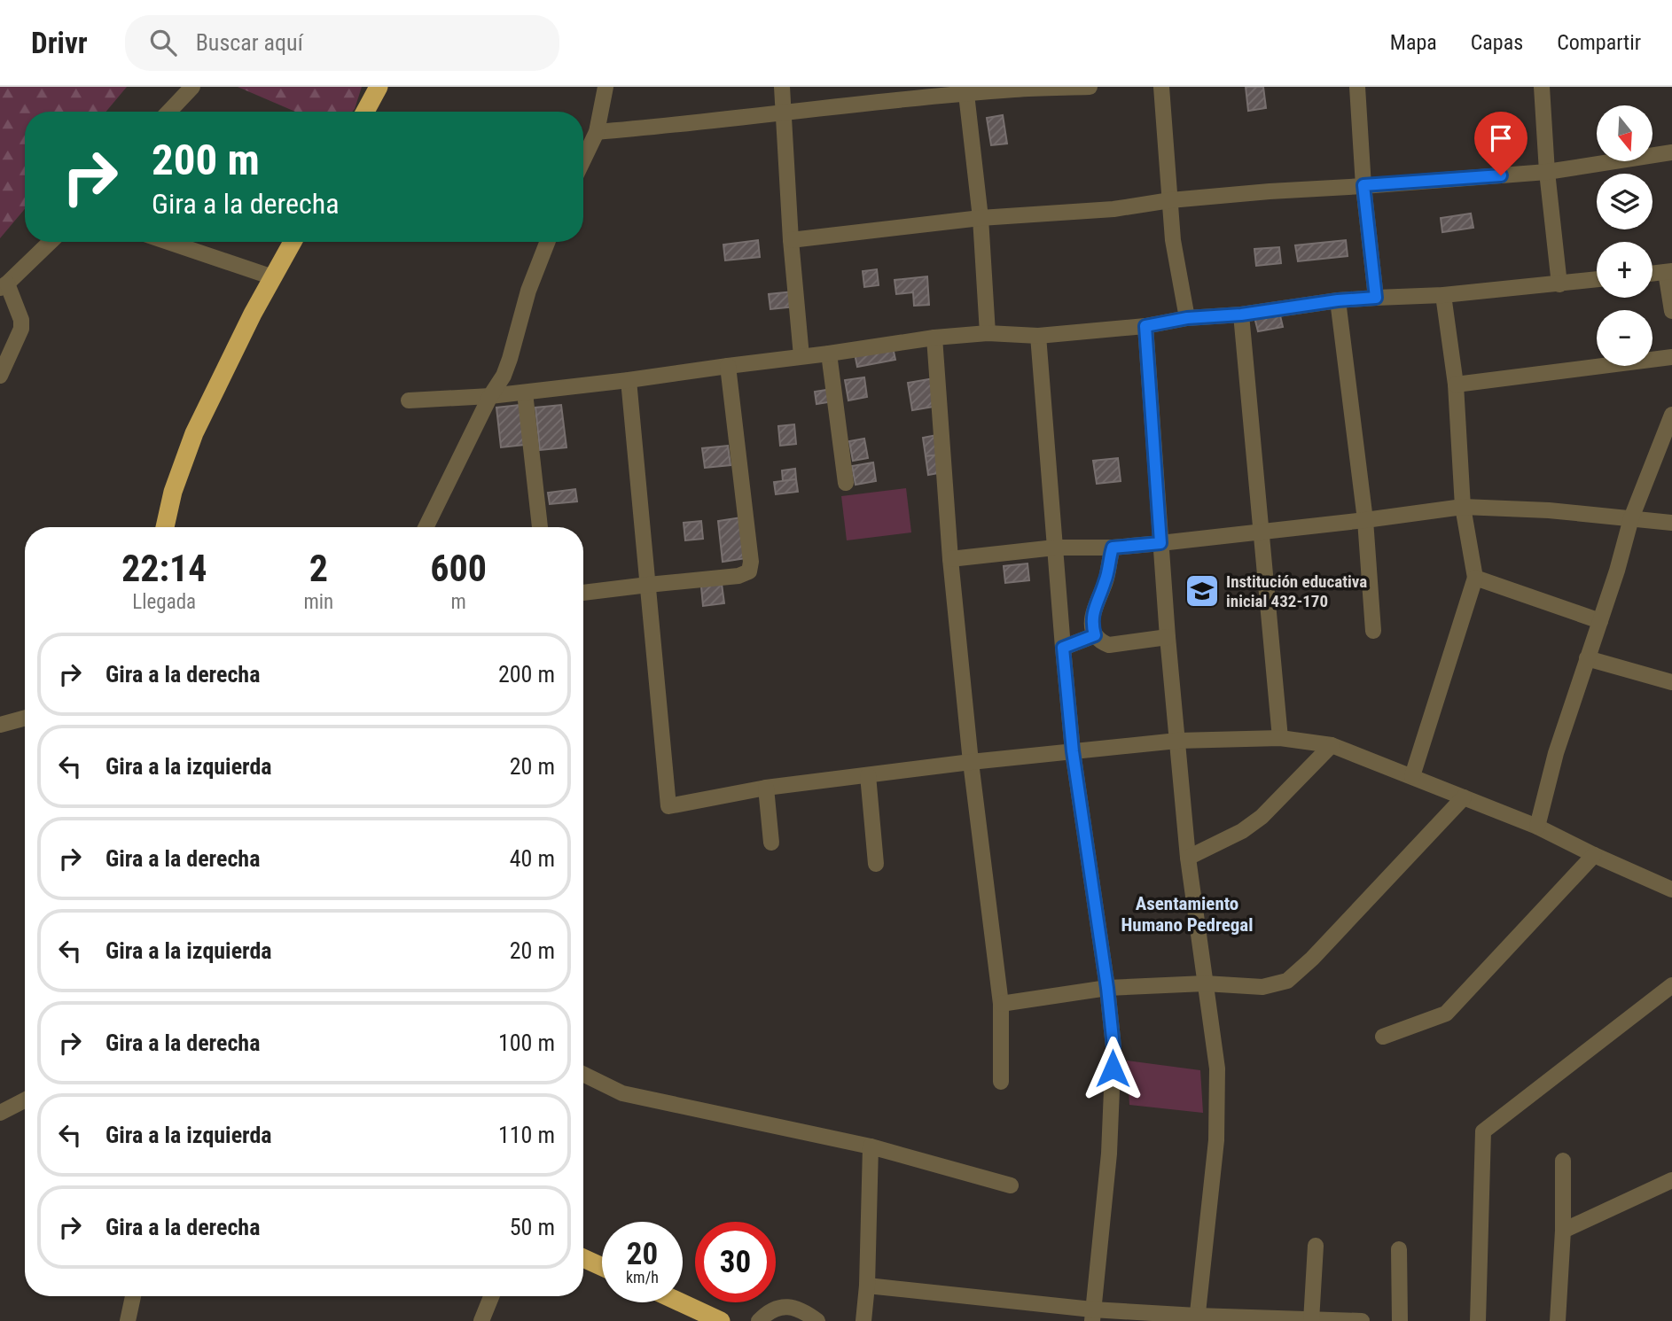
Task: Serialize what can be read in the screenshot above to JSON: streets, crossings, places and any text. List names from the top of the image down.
{
  "districts": ["Asentamiento Humano Pedregal"],
  "places": {
    "school or university": ["Institución educativa inicial 432-170"]
  },
  "north": "bottom",
  "page": {
    "header": "Drivr",
    "search": "Buscar aquí",
    "nav": ["Mapa", "Capas", "Compartir"],
    "map_buttons": ["+", "−"],
    "turn": ["200 m", "Gira a la derecha"],
    "eta": [
      "22:14",
      "Llegada",
      "2",
      "min",
      "600",
      "m"
    ],
    "list": [
      {
        "name": "Gira a la derecha",
        "value": "200 m"
      },
      {
        "name": "Gira a la izquierda",
        "value": "20 m"
      },
      {
        "name": "Gira a la derecha",
        "value": "40 m"
      },
      {
        "name": "Gira a la izquierda",
        "value": "20 m"
      },
      {
        "name": "Gira a la derecha",
        "value": "100 m"
      },
      {
        "name": "Gira a la izquierda",
        "value": "110 m"
      },
      {
        "name": "Gira a la derecha",
        "value": "50 m"
      }
    ],
    "speed": "20 km/h",
    "limit": "30"
  }
}
